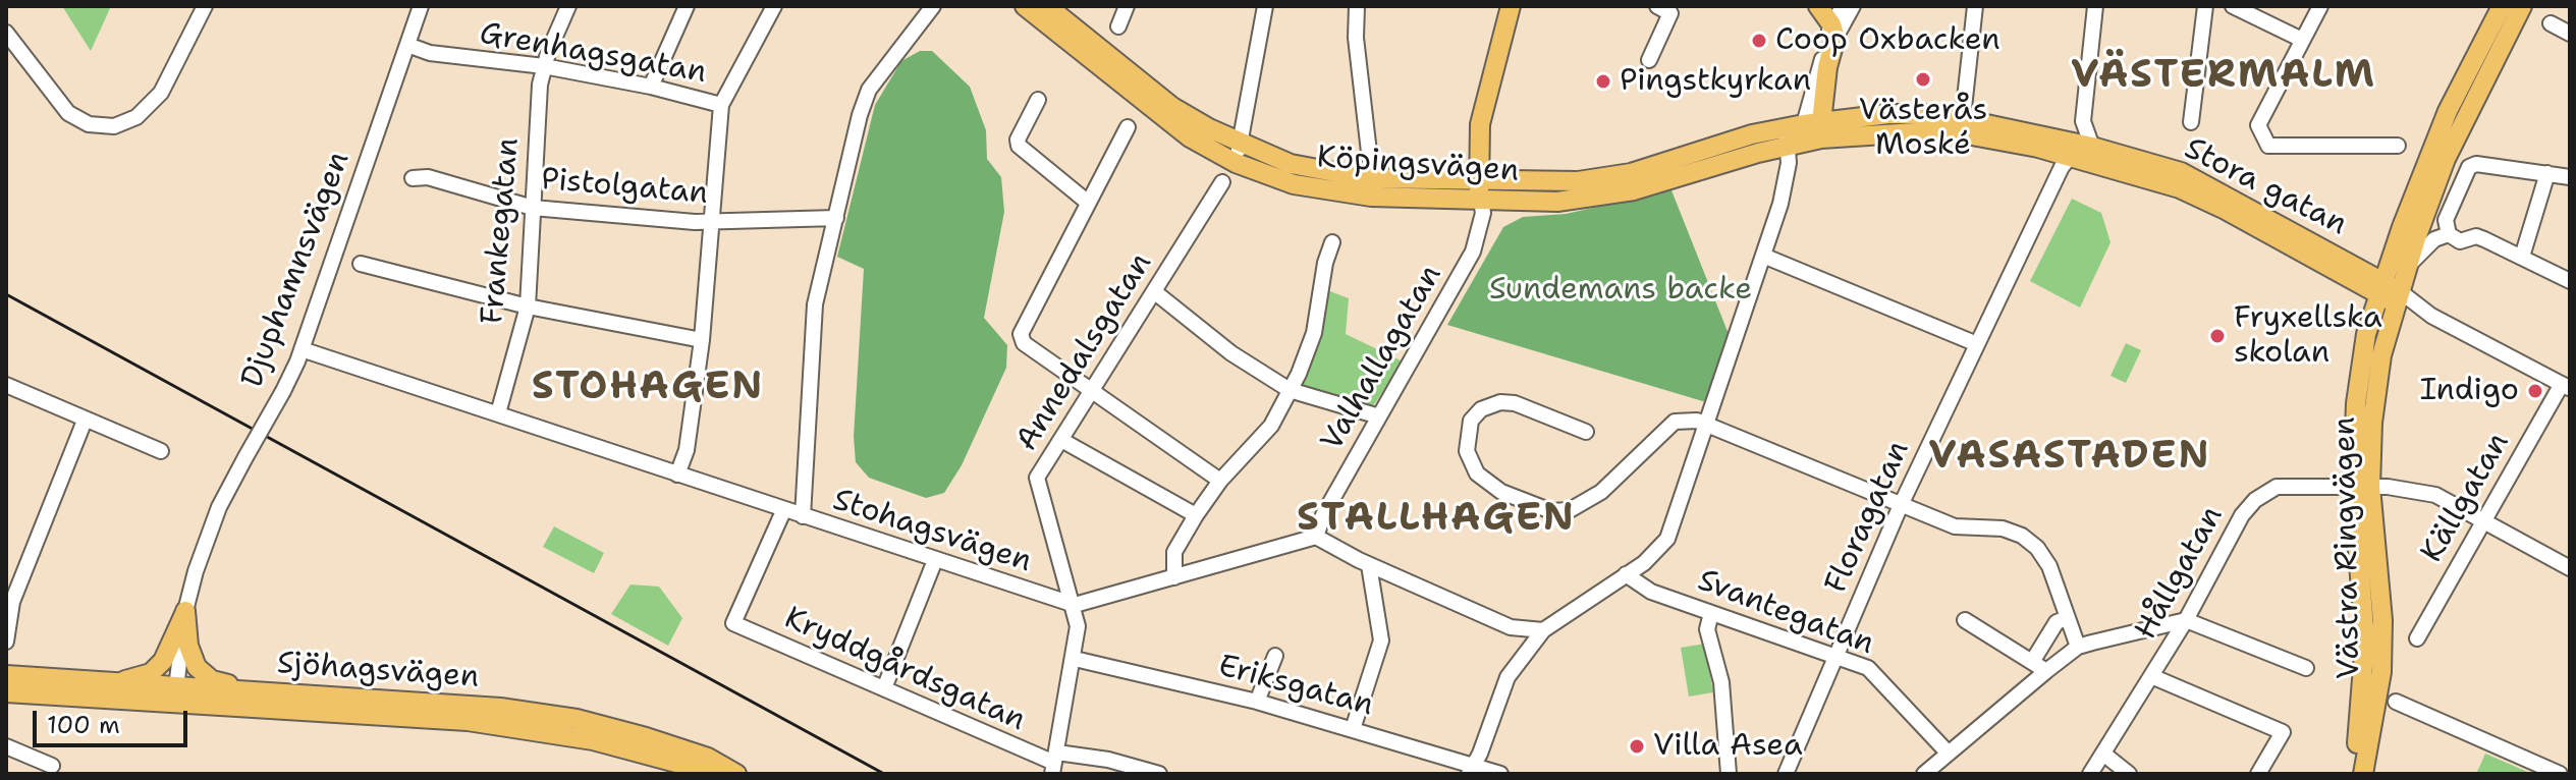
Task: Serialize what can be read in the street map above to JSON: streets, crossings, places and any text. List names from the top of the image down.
{
  "streets": {
    "main road": [
      "Köpingsvägen",
      "Stora gatan",
      "Västra Ringvägen",
      "Sjöhagsvägen"
    ],
    "street": [
      "Grenhagsgatan",
      "Pistolgatan",
      "Frankegatan",
      "Djuphamnsvägen",
      "Annedalsgatan",
      "Valhallagatan",
      "Källgatan",
      "Floragatan",
      "Stohagsvägen",
      "Hållgatan",
      "Svantegatan",
      "Kryddgårdsgatan",
      "Eriksgatan"
    ]
  },
  "crossings": [
    ["Grenhagsgatan", "Frankegatan"],
    ["Grenhagsgatan", "Djuphamnsvägen"],
    ["Köpingsvägen", "Stora gatan"],
    ["Köpingsvägen", "Valhallagatan"],
    ["Pistolgatan", "Frankegatan"],
    ["Stora gatan", "Källgatan"],
    ["Stora gatan", "Floragatan"],
    ["Stora gatan", "Västra Ringvägen"],
    ["Frankegatan", "Stohagsvägen"],
    ["Djuphamnsvägen", "Stohagsvägen"],
    ["Djuphamnsvägen", "Sjöhagsvägen"],
    ["Annedalsgatan", "Stohagsvägen"],
    ["Annedalsgatan", "Kryddgårdsgatan"],
    ["Annedalsgatan", "Eriksgatan"],
    ["Källgatan", "Hållgatan"],
    ["Floragatan", "Svantegatan"],
    ["Stohagsvägen", "Kryddgårdsgatan"],
    ["Västra Ringvägen", "Hållgatan"]
  ],
  "districts": [
    "VÄSTERMALM",
    "STOHAGEN",
    "VASASTADEN",
    "STALLHAGEN"
  ],
  "parks": ["Sundemans backe"],
  "places": [
    "Coop Oxbacken",
    "Västerås Moské",
    "Pingstkyrkan",
    "Fryxellska skolan",
    "Indigo",
    "Villa Asea"
  ],
  "scale_bar": "100 m"
}
